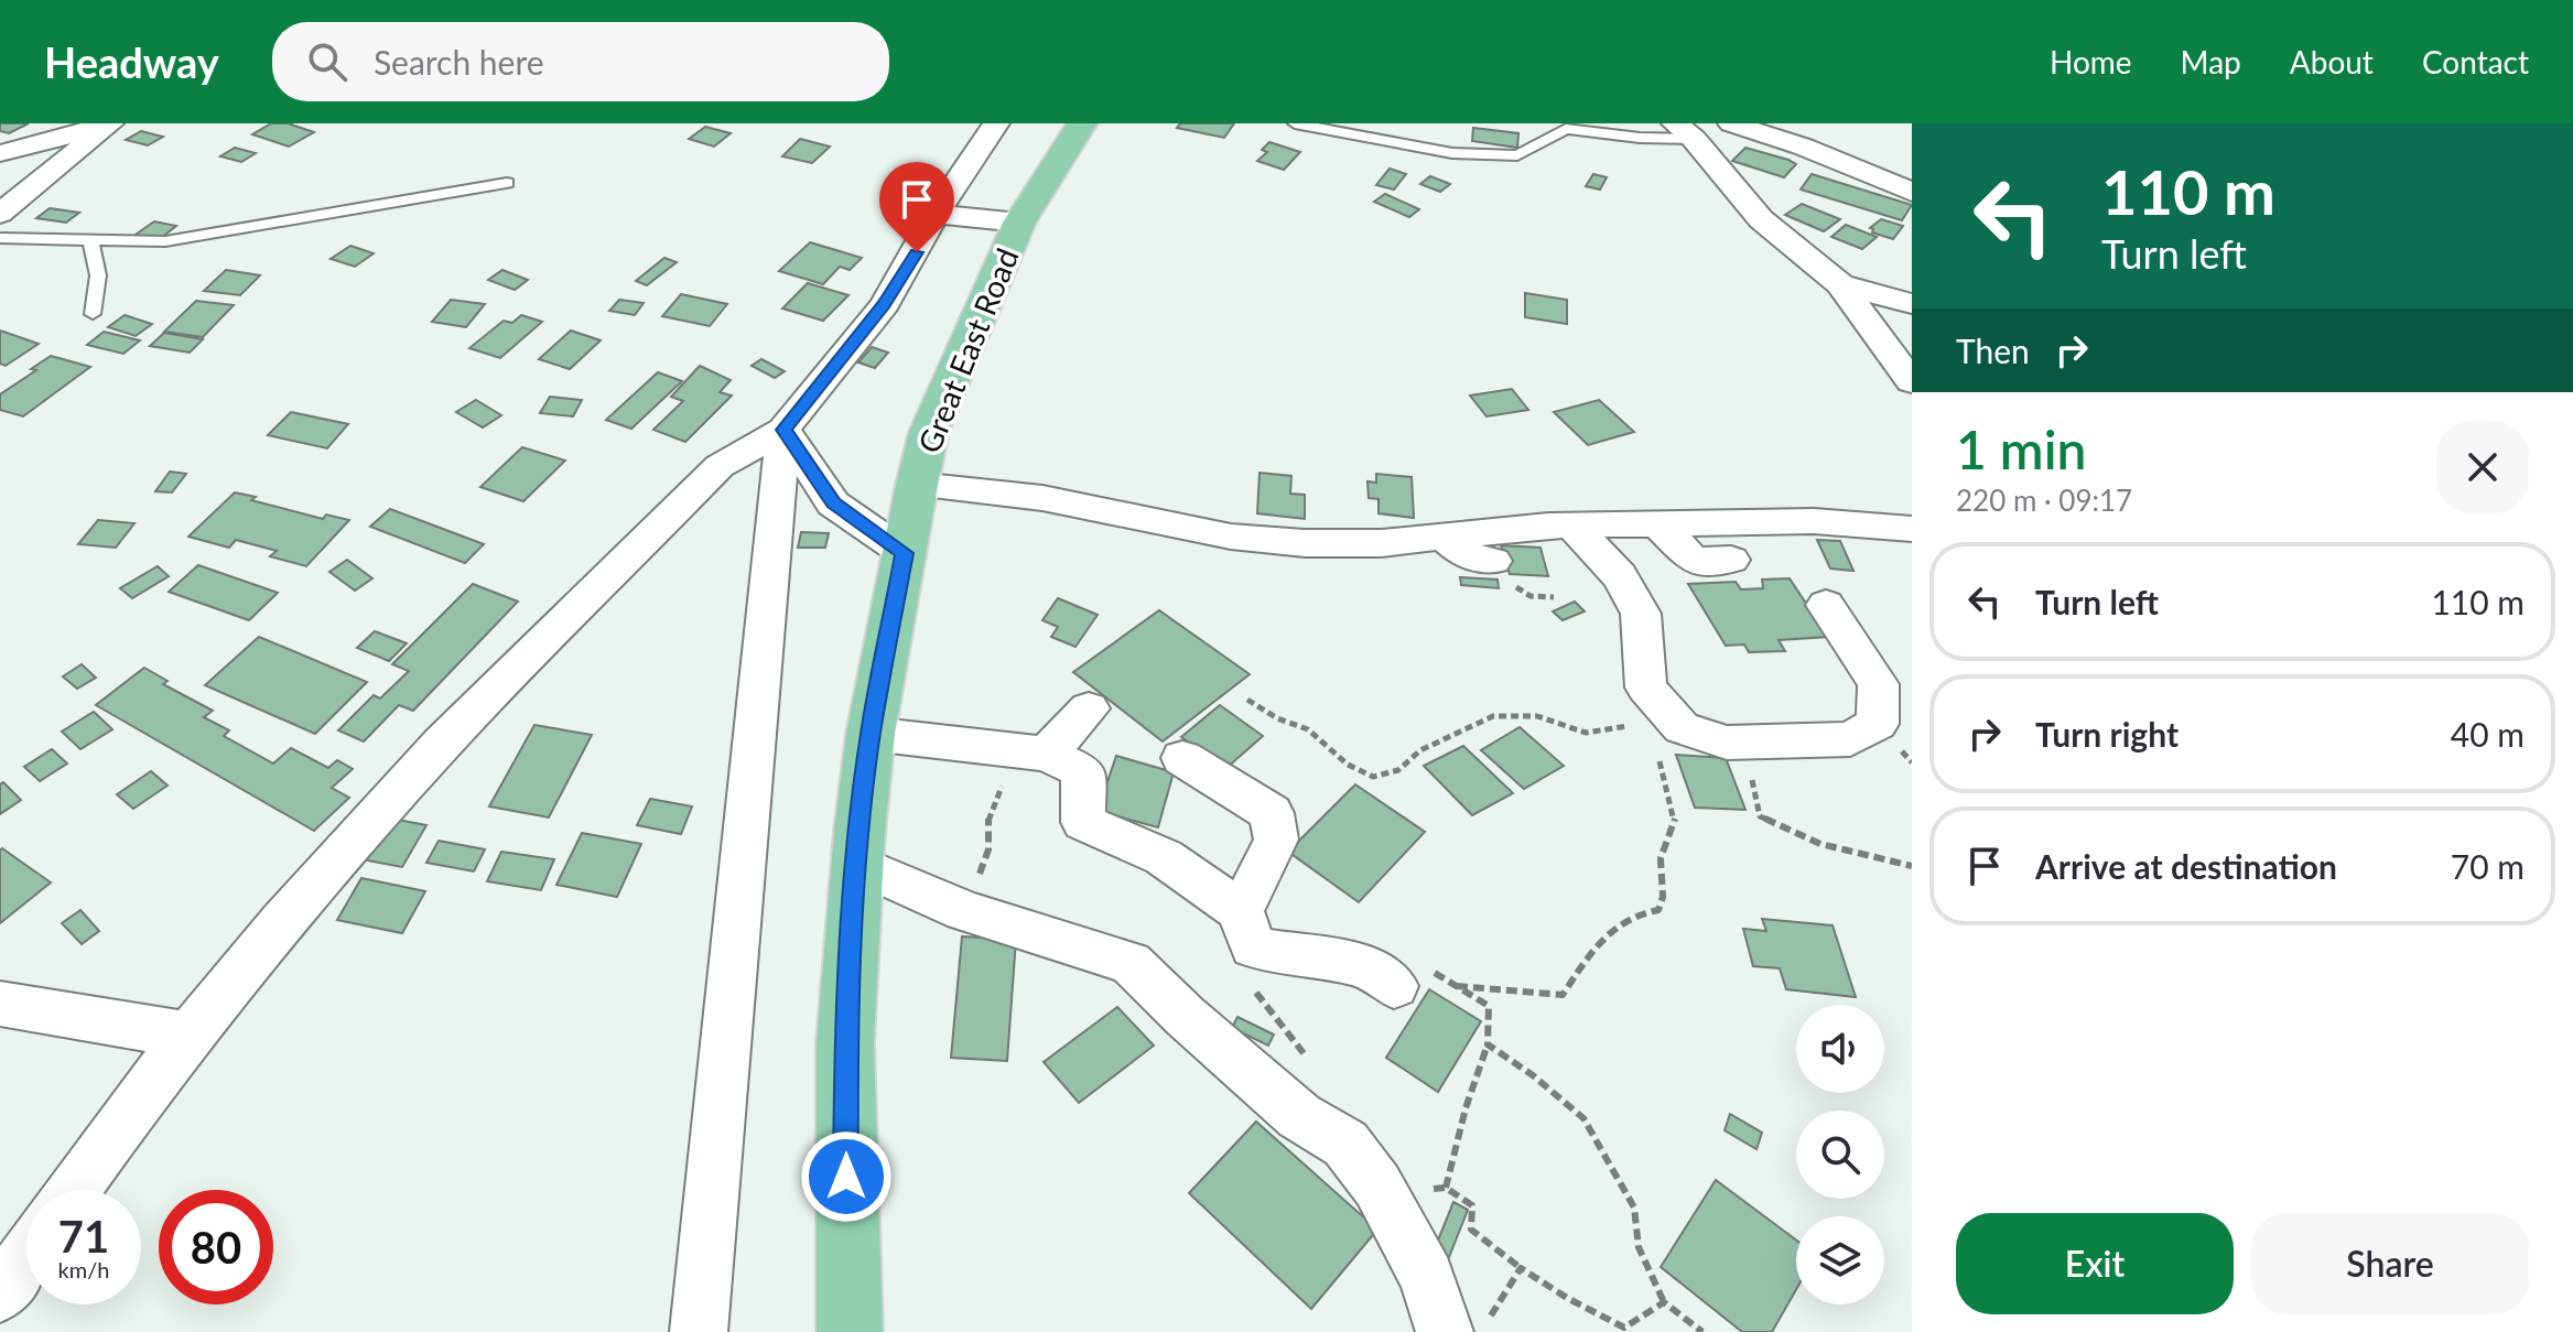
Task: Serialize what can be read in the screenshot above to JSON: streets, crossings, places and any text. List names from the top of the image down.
{
  "streets": {
    "highway": ["Great East Road"]
  },
  "page": {
    "header": "Headway",
    "search": "Search here",
    "nav": [
      "Home",
      "Map",
      "About",
      "Contact"
    ],
    "turn": ["110 m", "Turn left"],
    "then": "Then",
    "heading": ["1 min", "220 m · 09:17"],
    "list": [
      {
        "name": "Turn left",
        "value": "110 m"
      },
      {
        "name": "Turn right",
        "value": "40 m"
      },
      {
        "name": "Arrive at destination",
        "value": "70 m"
      }
    ],
    "speed": "71 km/h",
    "limit": "80",
    "buttons": ["Exit", "Share"]
  }
}
